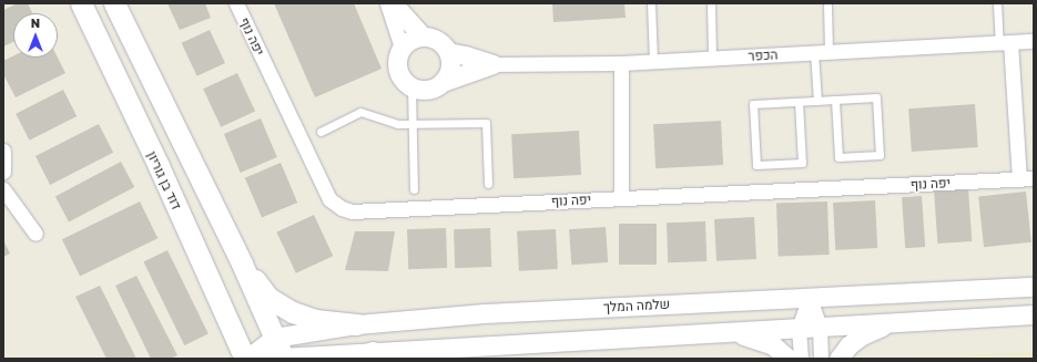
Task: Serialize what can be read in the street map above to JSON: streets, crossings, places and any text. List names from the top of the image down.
{
  "streets": {
    "main road": ["דוד בן גוריון"],
    "street": ["יפה נוף", "הכפר", "שלמה המלך"]
  },
  "crossings": [
    ["דוד בן גוריון", "שלמה המלך"]
  ],
  "north": "top"
}
